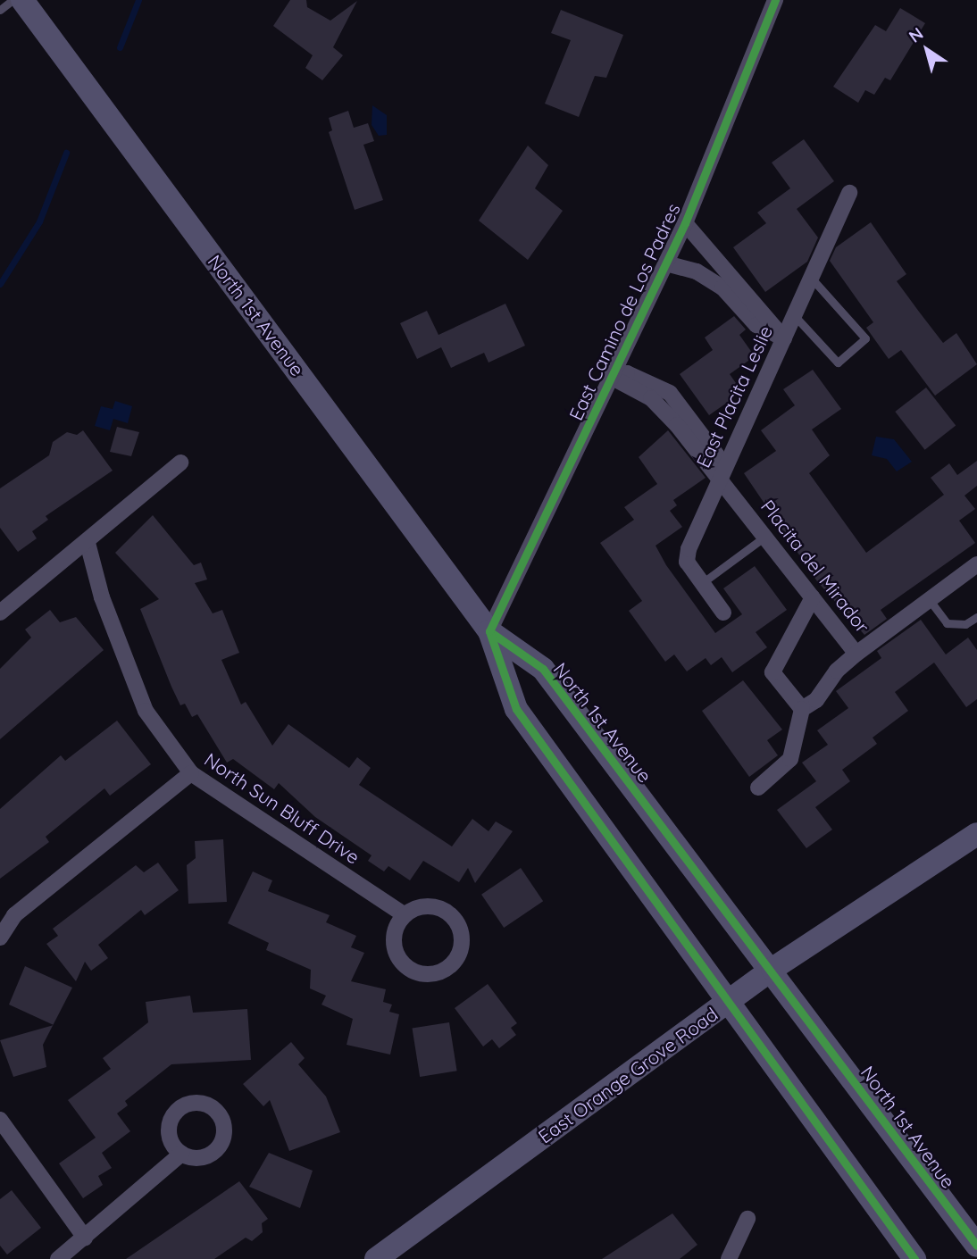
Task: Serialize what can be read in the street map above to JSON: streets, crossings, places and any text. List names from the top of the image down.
{
  "streets": {
    "main road": ["North 1st Avenue", "East Orange Grove Road"],
    "street": [
      "East Camino de Los Padres",
      "East Placita Leslie",
      "Placita del Mirador",
      "North Sun Bluff Drive"
    ]
  },
  "crossings": [
    ["East Camino de Los Padres", "North 1st Avenue"],
    ["East Camino de Los Padres", "Placita del Mirador"],
    ["North 1st Avenue", "East Orange Grove Road"],
    ["East Placita Leslie", "Placita del Mirador"]
  ],
  "north": "top left"
}
